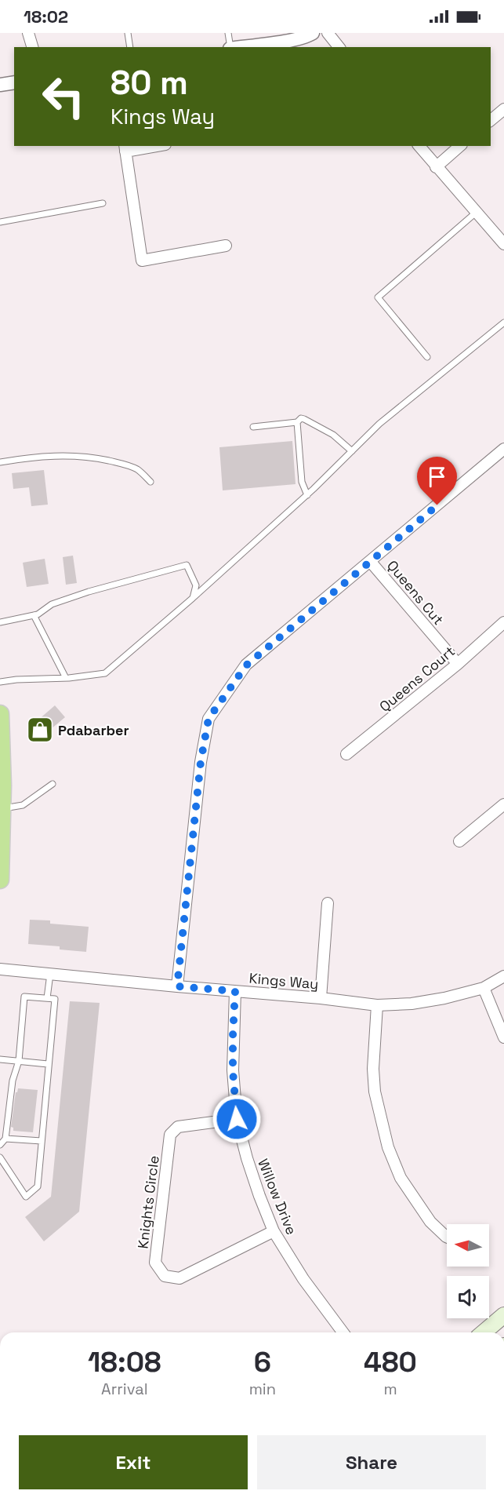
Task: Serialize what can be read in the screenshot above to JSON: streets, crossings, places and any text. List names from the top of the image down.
{
  "streets": {
    "street": [
      "Queens Cut",
      "Queens Court",
      "Kings Way",
      "Willow Drive",
      "Knights Circle"
    ]
  },
  "crossings": [
    ["Queens Cut", "Queens Court"],
    ["Kings Way", "Willow Drive"],
    ["Willow Drive", "Knights Circle"]
  ],
  "places": {
    "shop": ["Pdabarber"]
  },
  "north": "left",
  "page": {
    "status": "18:02",
    "turn": ["80 m", "Kings Way"],
    "eta": [
      "18:08",
      "Arrival",
      "6",
      "min",
      "480",
      "m"
    ],
    "buttons": ["Exit", "Share"]
  }
}
